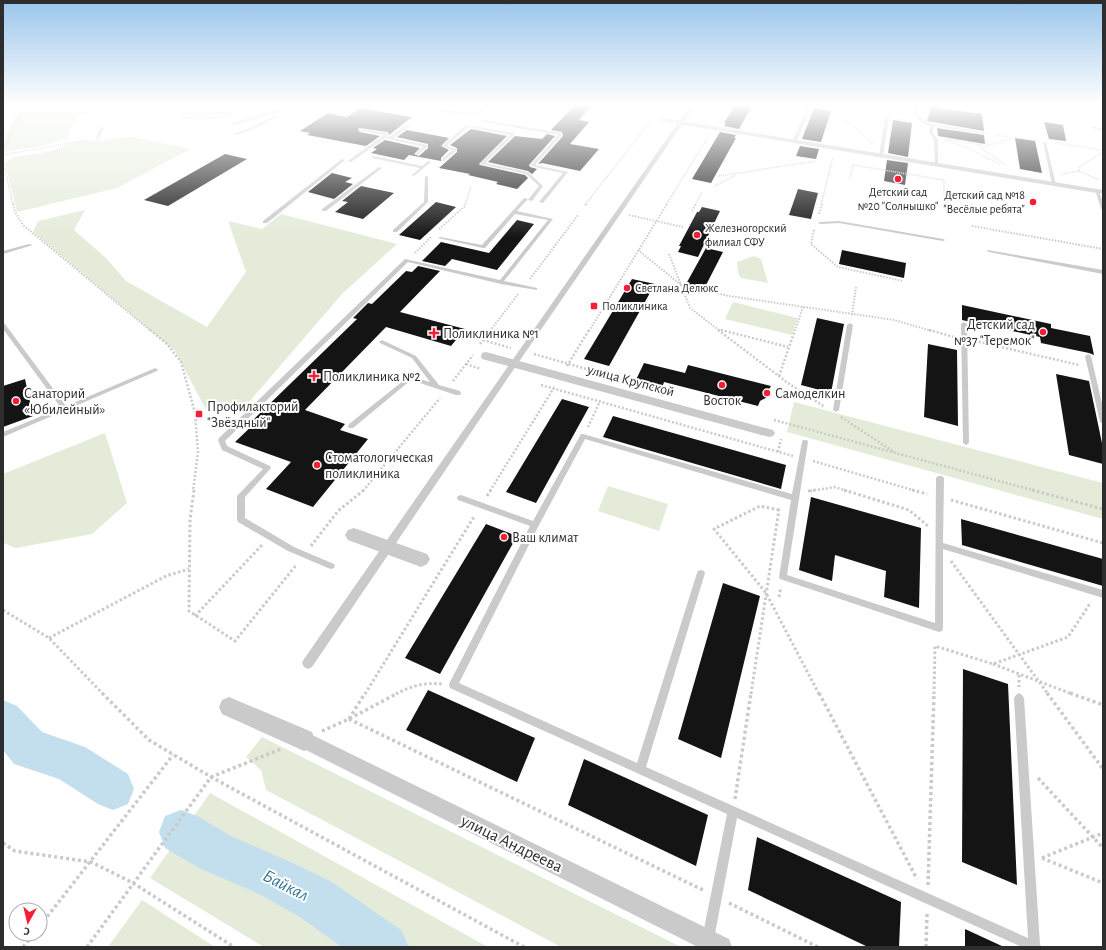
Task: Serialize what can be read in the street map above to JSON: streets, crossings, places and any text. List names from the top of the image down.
{
  "streets": {
    "street": ["улица Крупской", "улица Андреева"]
  },
  "water": ["Байкал"],
  "places": {
    "other": [
      "Детский сад №20 \"Солнышко\"",
      "Детский сад №18 \"Весёлые ребята\"",
      "Железногорский филиал СФУ",
      "Светлана Делюкс",
      "Детский сад №37 \"Теремок\"",
      "Восток",
      "Самоделкин",
      "Санаторий «Юбилейный»",
      "Стоматологическая поликлиника",
      "Ваш климат"
    ],
    "transit": ["Поликлиника", "Профилакторий \"Звёздный\""],
    "health": ["Поликлиника №1", "Поликлиника №2"]
  },
  "north": "bottom"
}
